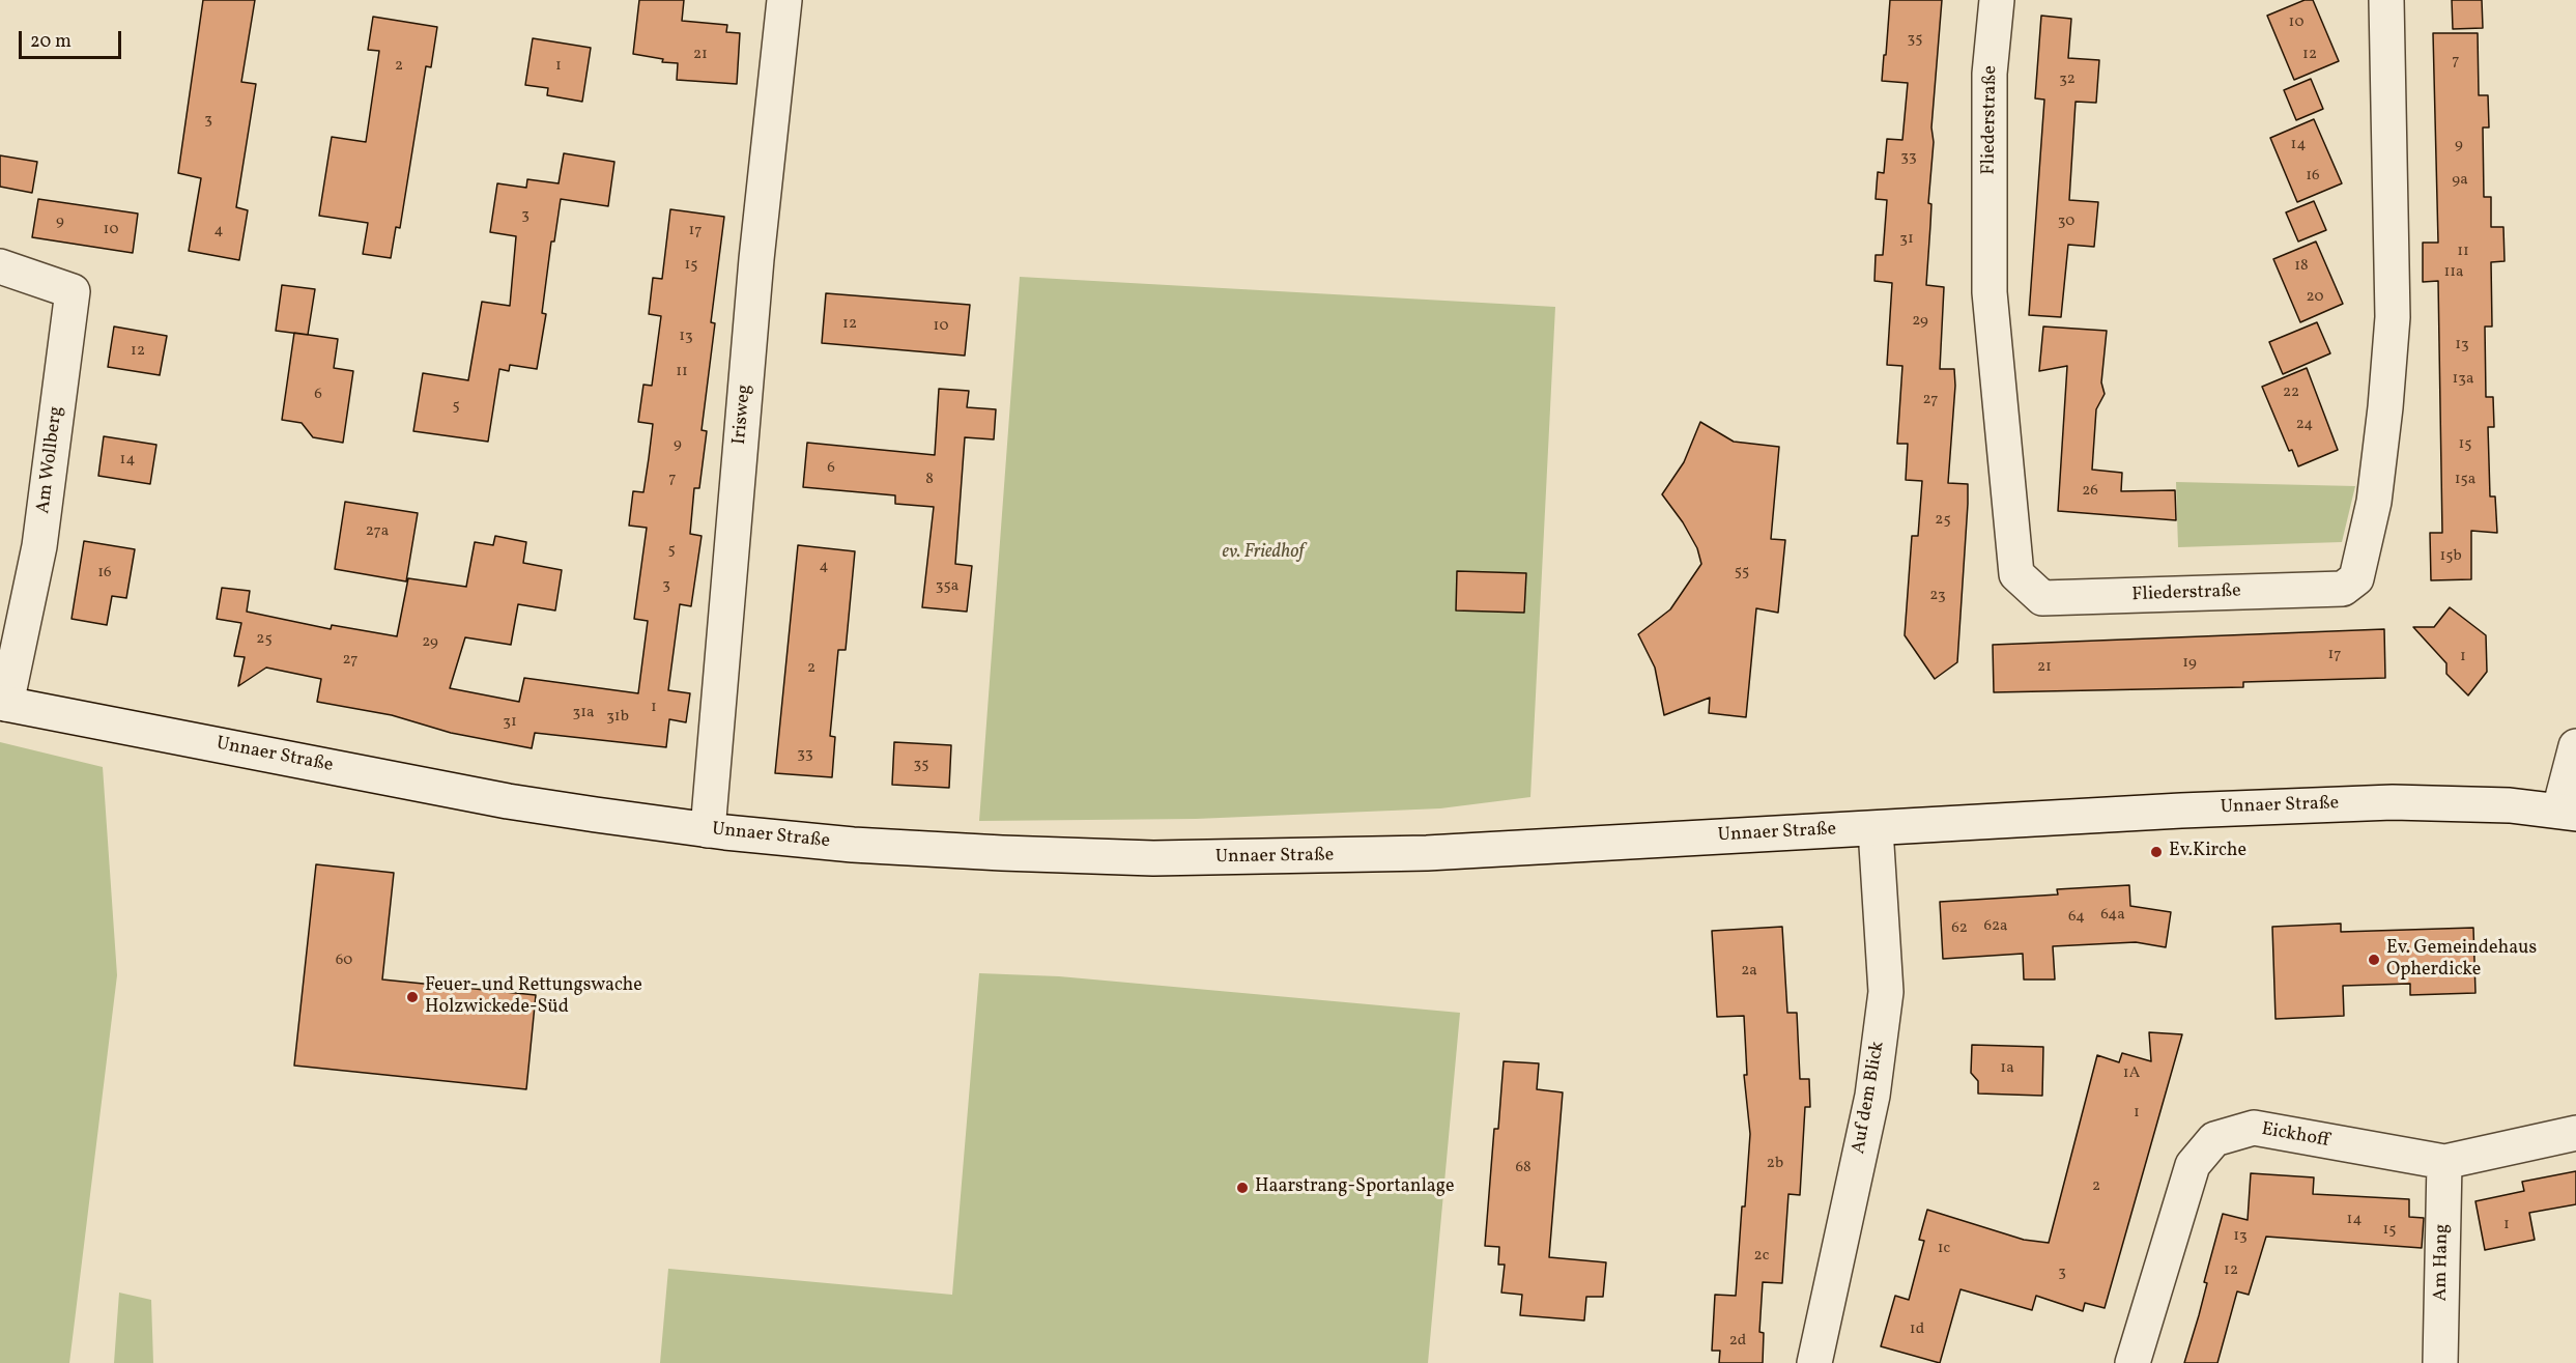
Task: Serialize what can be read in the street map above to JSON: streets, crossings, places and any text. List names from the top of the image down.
{
  "streets": {
    "street": [
      "Fliederstraße",
      "Irisweg",
      "Am Wollberg",
      "Unnaer Straße",
      "Auf dem Blick",
      "Eickhoff",
      "Am Hang"
    ]
  },
  "crossings": [
    ["Irisweg", "Unnaer Straße"],
    ["Am Wollberg", "Unnaer Straße"],
    ["Unnaer Straße", "Auf dem Blick"],
    ["Eickhoff", "Am Hang"]
  ],
  "parks": ["ev. Friedhof"],
  "places": [
    "Ev.Kirche",
    "Ev. Gemeindehaus Opherdicke",
    "Feuer- und Rettungswache Holzwickede-Süd",
    "Haarstrang-Sportanlage"
  ],
  "house_numbers": [
    "10",
    "35",
    "21",
    "12",
    "7",
    "2",
    "1",
    "32",
    "3",
    "14",
    "9",
    "33",
    "16",
    "9a",
    "3",
    "9",
    "30",
    "10",
    "4",
    "17",
    "31",
    "11",
    "15",
    "18",
    "11a",
    "20",
    "29",
    "12",
    "10",
    "13",
    "13",
    "12",
    "11",
    "13a",
    "22",
    "6",
    "27",
    "5",
    "24",
    "9",
    "15",
    "14",
    "6",
    "7",
    "8",
    "15a",
    "26",
    "25",
    "27a",
    "5",
    "15b",
    "4",
    "55",
    "16",
    "3",
    "35a",
    "23",
    "25",
    "29",
    "17",
    "1",
    "27",
    "19",
    "21",
    "2",
    "1",
    "31a",
    "31b",
    "31",
    "33",
    "35",
    "64a",
    "64",
    "62a",
    "62",
    "60",
    "2a",
    "1a",
    "1A",
    "1",
    "2b",
    "68",
    "2",
    "14",
    "1",
    "15",
    "13",
    "1c",
    "2c",
    "12",
    "3",
    "1d",
    "2d"
  ],
  "scale_bar": "20 m"
}
